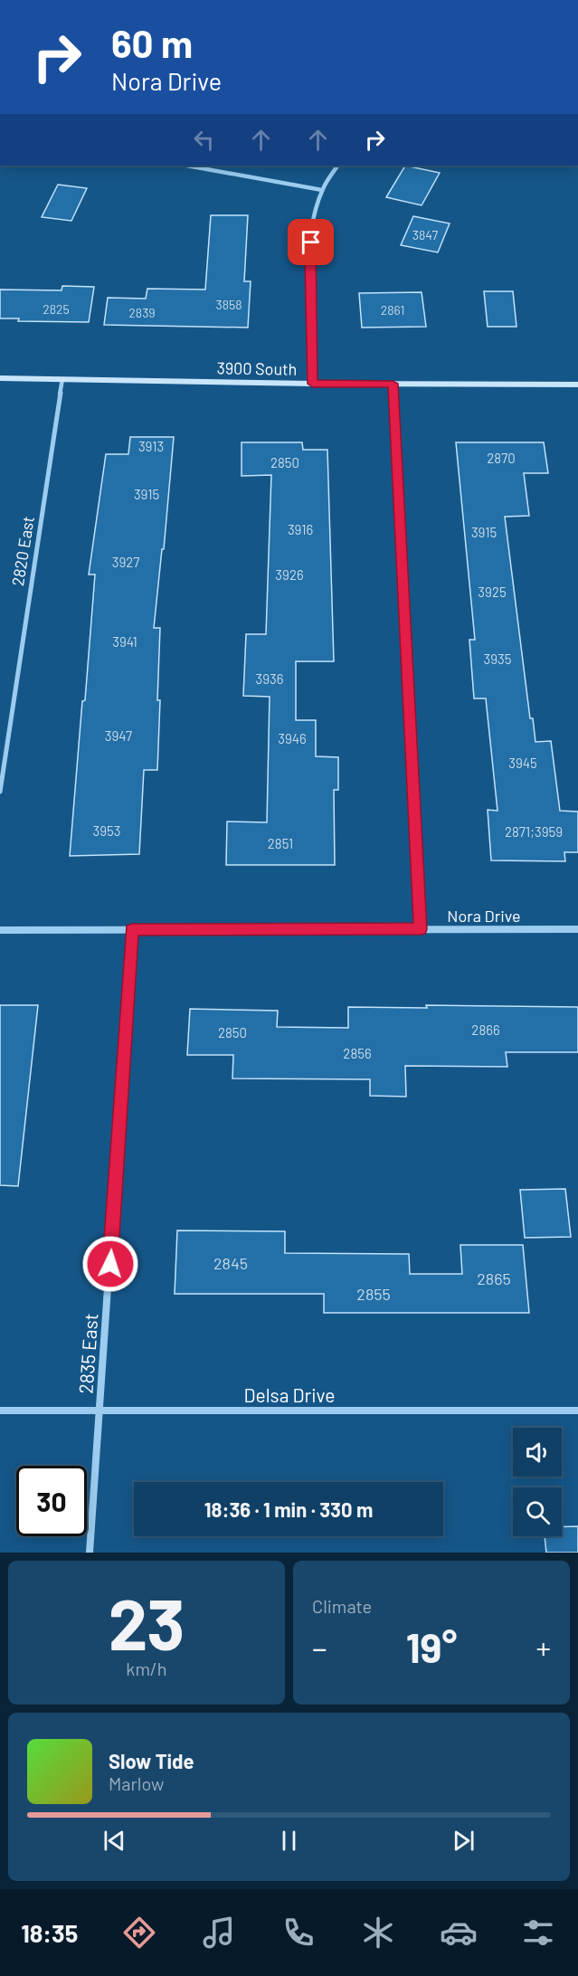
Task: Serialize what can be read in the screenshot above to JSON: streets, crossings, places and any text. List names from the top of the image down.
{
  "streets": {
    "main road": ["3900 South"],
    "street": [
      "2820 East",
      "Nora Drive",
      "2835 East",
      "Delsa Drive"
    ]
  },
  "crossings": [
    ["3900 South", "2820 East"],
    ["Nora Drive", "2835 East"],
    ["2835 East", "Delsa Drive"]
  ],
  "house_numbers": [
    "3847",
    "3858",
    "2825",
    "2861",
    "2839",
    "3913",
    "2870",
    "2850",
    "3915",
    "3916",
    "3915",
    "3927",
    "3926",
    "3925",
    "3941",
    "3935",
    "3936",
    "3947",
    "3946",
    "3945",
    "3953",
    "2871;3959",
    "2851",
    "2866",
    "2850",
    "2856",
    "2845",
    "2865",
    "2855"
  ],
  "page": {
    "turn": ["60 m", "Nora Drive"],
    "limit": "30",
    "trip": "18:36 · 1 min · 330 m",
    "tile": [
      ["23", "km/h"],
      "Climate"
    ],
    "heat": ["−", "19°", "+"],
    "song": ["Slow Tide", "Marlow"],
    "tabs": "18:35"
  }
}
